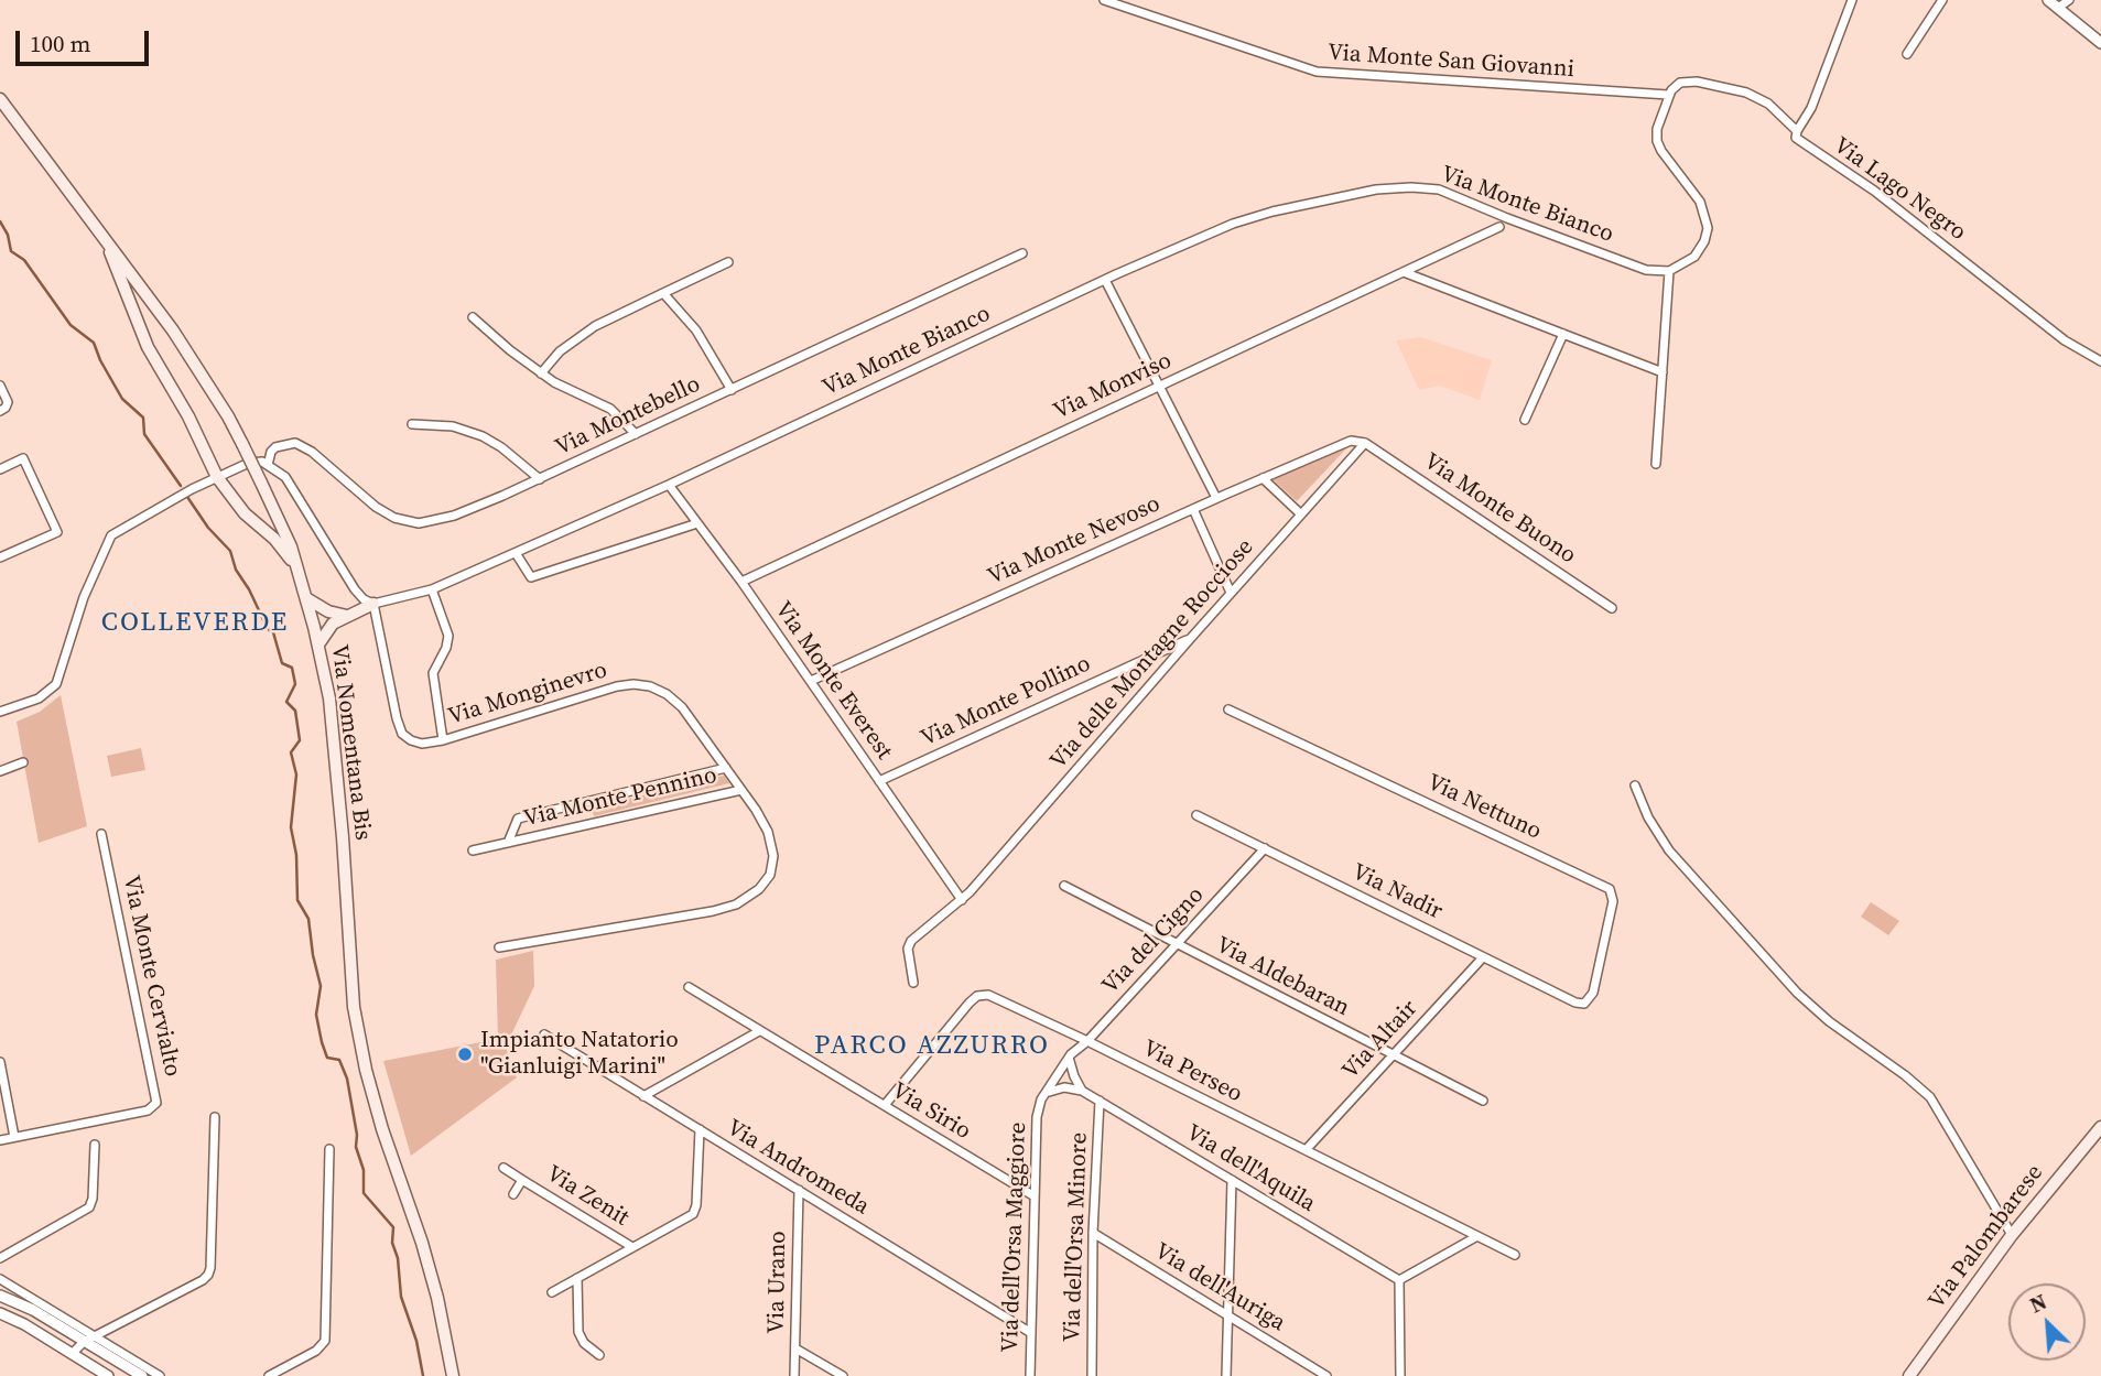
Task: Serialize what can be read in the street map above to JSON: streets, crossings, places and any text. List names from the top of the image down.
{
  "streets": {
    "main road": ["Via Nomentana Bis", "Via Palombarese"],
    "street": [
      "Via Monte San Giovanni",
      "Via Lago Negro",
      "Via Monte Bianco",
      "Via Monviso",
      "Via Montebello",
      "Via Monte Buono",
      "Via Monte Nevoso",
      "Via delle Montagne Rocciose",
      "Via Monte Everest",
      "Via Monginevro",
      "Via Monte Pollino",
      "Via Monte Pennino",
      "Via Nettuno",
      "Via Nadir",
      "Via del Cigno",
      "Via Monte Cervialto",
      "Via Aldebaran",
      "Via Altair",
      "Via Perseo",
      "Via Sirio",
      "Via Andromeda",
      "Via dell'Aquila",
      "Via Zenit",
      "Via dell'Orsa Maggiore",
      "Via dell'Orsa Minore",
      "Via Urano",
      "Via dell'Auriga"
    ]
  },
  "crossings": [
    ["Via Monte Bianco", "Via Monte Everest"],
    ["Via Monte Bianco", "Via Monginevro"],
    ["Via Monviso", "Via Monte Everest"],
    ["Via Monte Buono", "Via Monte Nevoso"],
    ["Via Monte Buono", "Via delle Montagne Rocciose"],
    ["Via Monte Nevoso", "Via delle Montagne Rocciose"],
    ["Via Monte Nevoso", "Via Monte Everest"],
    ["Via delle Montagne Rocciose", "Via Monte Everest"],
    ["Via delle Montagne Rocciose", "Via Monte Pollino"],
    ["Via Monte Everest", "Via Monte Pollino"],
    ["Via Monginevro", "Via Monte Pennino"],
    ["Via Nettuno", "Via Nadir"],
    ["Via Nadir", "Via del Cigno"],
    ["Via Nadir", "Via Altair"],
    ["Via del Cigno", "Via Aldebaran"],
    ["Via del Cigno", "Via Perseo"],
    ["Via del Cigno", "Via dell'Orsa Maggiore"],
    ["Via Aldebaran", "Via Altair"],
    ["Via Altair", "Via Perseo"],
    ["Via Perseo", "Via Sirio"],
    ["Via Sirio", "Via dell'Orsa Maggiore"],
    ["Via Andromeda", "Via dell'Orsa Maggiore"],
    ["Via Andromeda", "Via Urano"],
    ["Via dell'Aquila", "Via dell'Orsa Maggiore"],
    ["Via dell'Aquila", "Via dell'Orsa Minore"],
    ["Via dell'Orsa Minore", "Via dell'Auriga"]
  ],
  "districts": ["COLLEVERDE", "PARCO AZZURRO"],
  "places": ["Impianto Natatorio \"Gianluigi Marini\""],
  "scale_bar": "100 m",
  "north": "top left"
}
